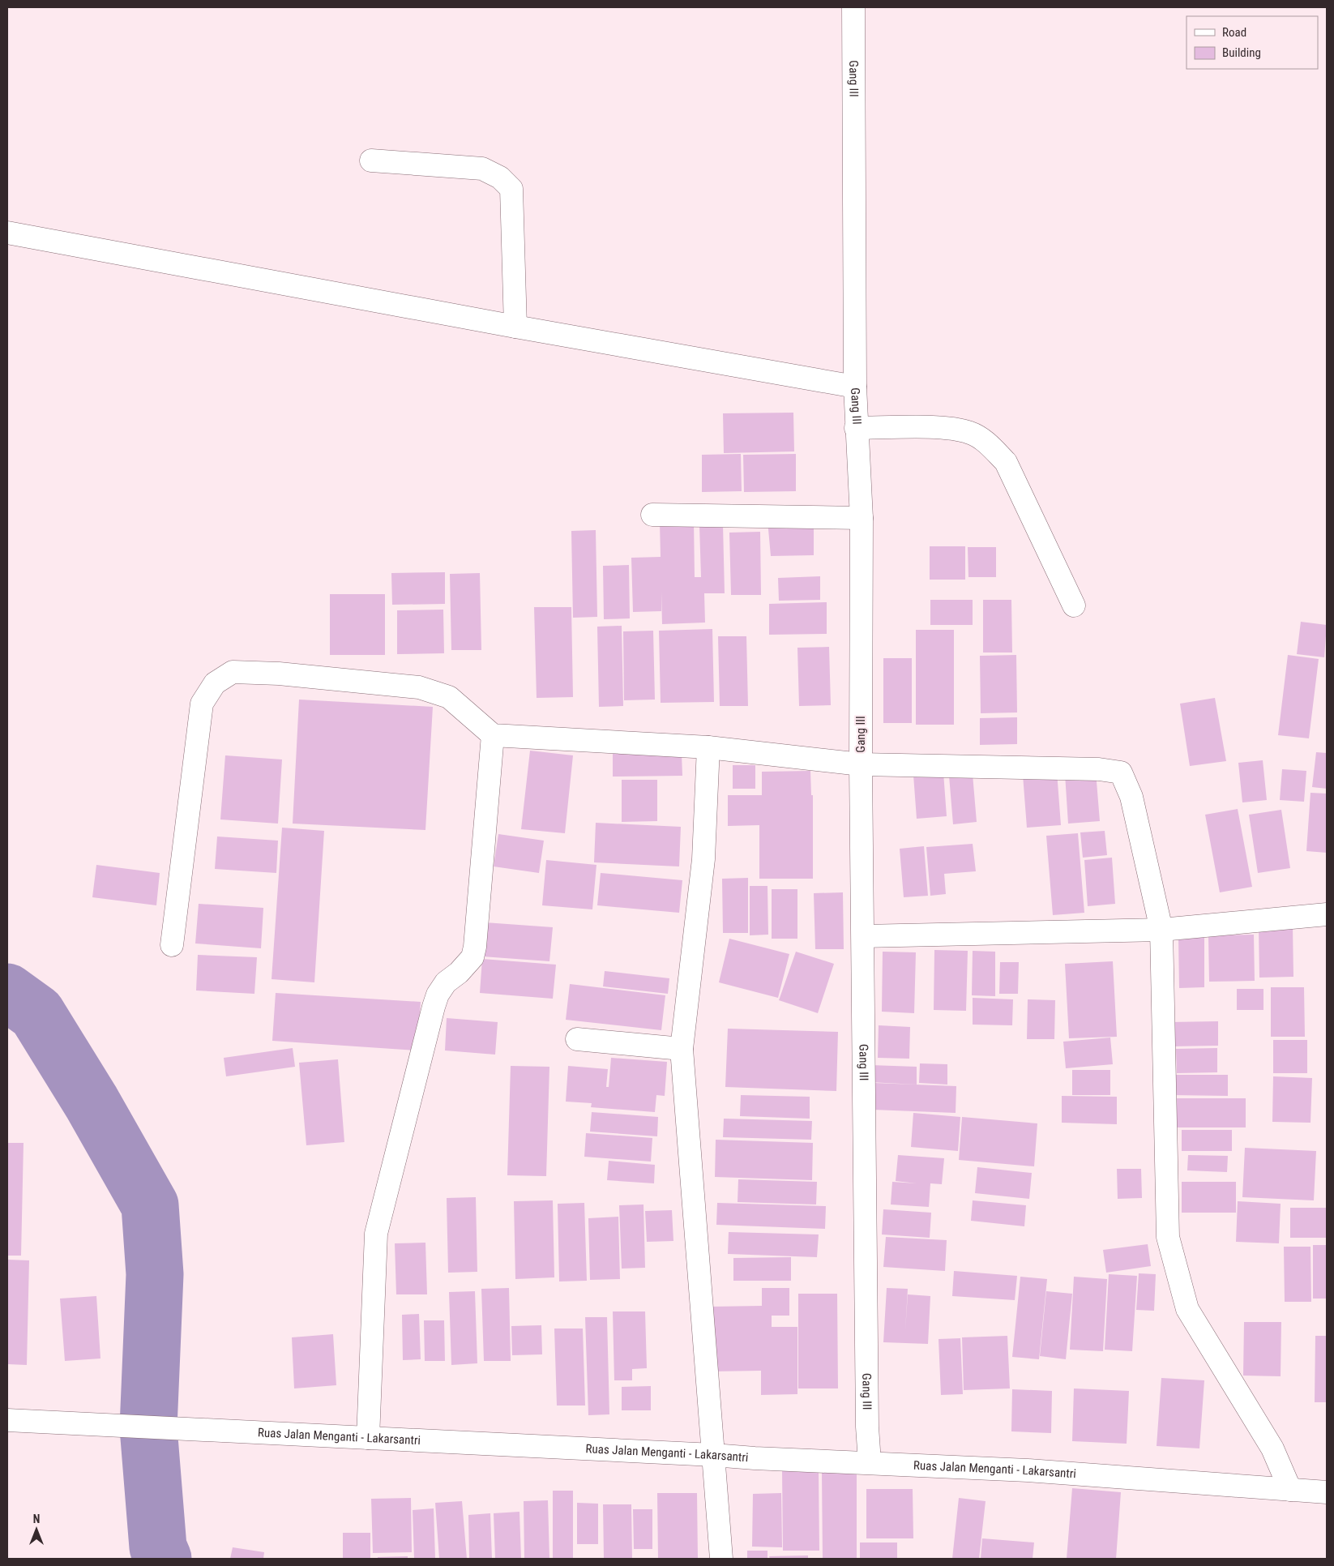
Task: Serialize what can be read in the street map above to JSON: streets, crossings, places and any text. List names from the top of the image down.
{
  "streets": {
    "street": ["Gang III", "Ruas Jalan Menganti - Lakarsantri"]
  },
  "crossings": [
    ["Gang III", "Ruas Jalan Menganti - Lakarsantri"]
  ],
  "legend": ["Road", "Building"],
  "north": "top"
}
